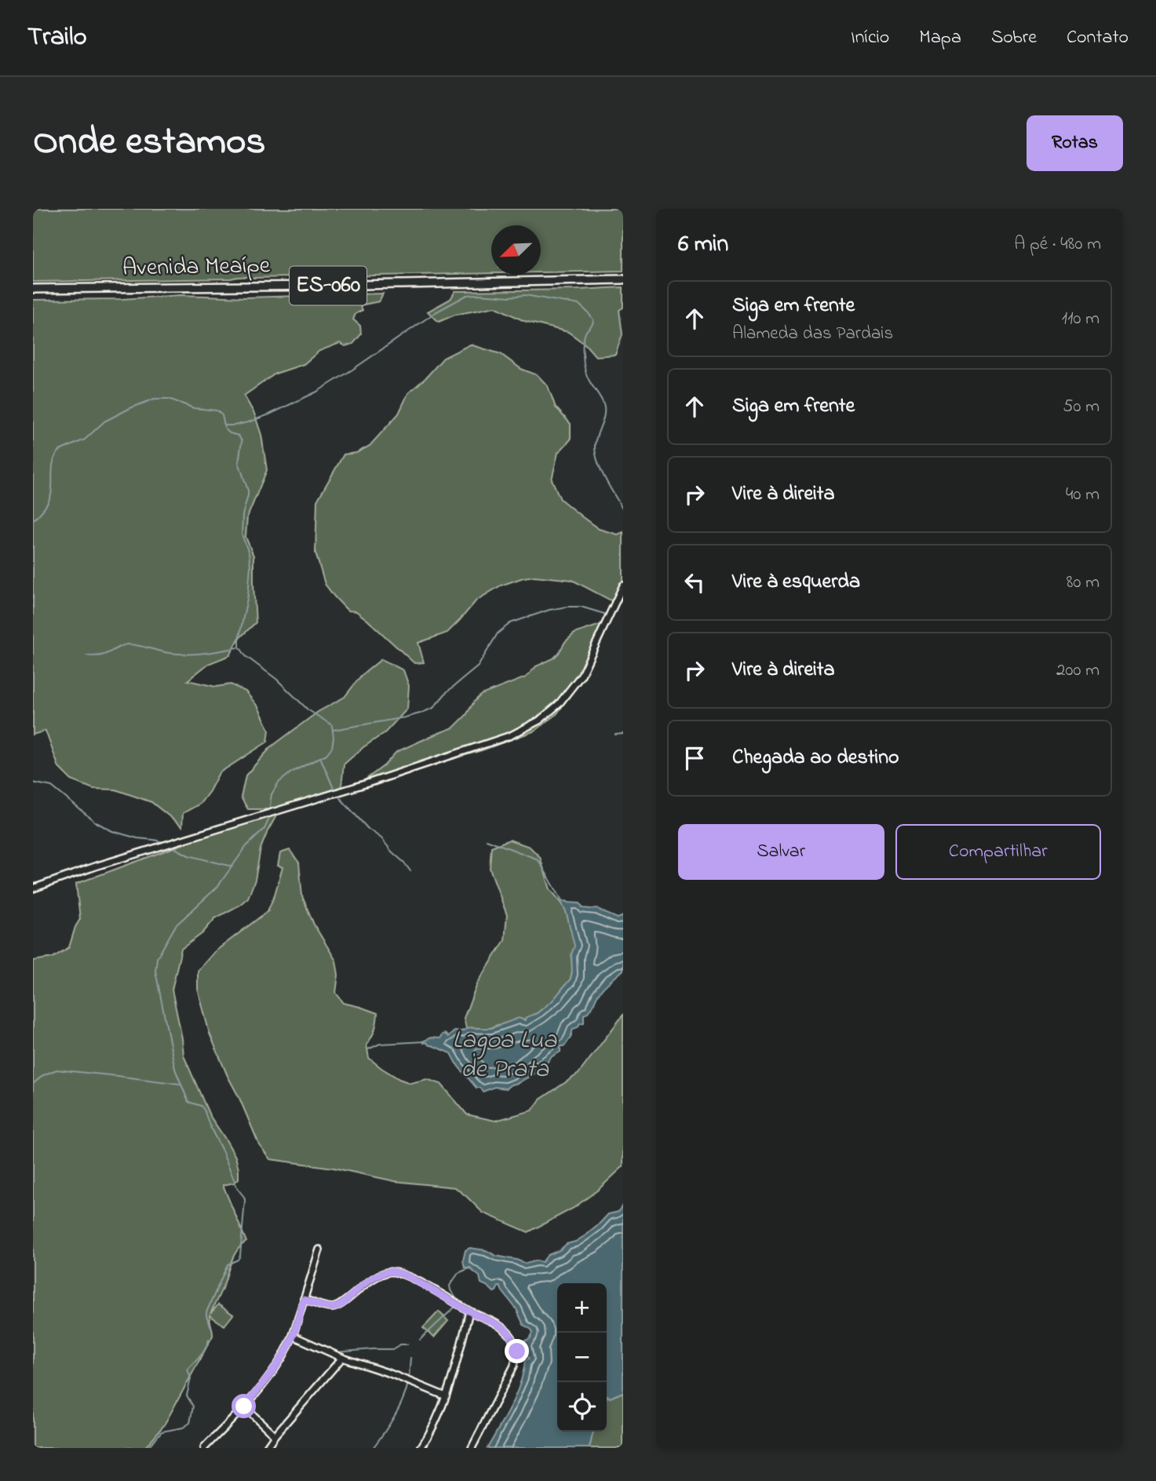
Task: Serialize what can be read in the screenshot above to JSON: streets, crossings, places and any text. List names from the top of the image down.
{
  "streets": {
    "main road": ["Avenida Meaípe", "ES-060"]
  },
  "water": ["Lagoa Lua de Prata"],
  "north": "bottom left",
  "page": {
    "header": "Trailo",
    "nav": [
      "Início",
      "Mapa",
      "Sobre",
      "Contato"
    ],
    "title": "Onde estamos",
    "buttons": [
      "Rotas",
      ["Salvar", "Compartilhar"]
    ],
    "heading": ["6 min", "A pé · 480 m"],
    "list": [
      ["Siga em frente", "Alameda das Pardais", "110 m"],
      ["Siga em frente", "50 m"],
      ["Vire à direita", "40 m"],
      ["Vire à esquerda", "80 m"],
      ["Vire à direita", "200 m"],
      "Chegada ao destino"
    ],
    "map_buttons": ["+", "−"]
  }
}
